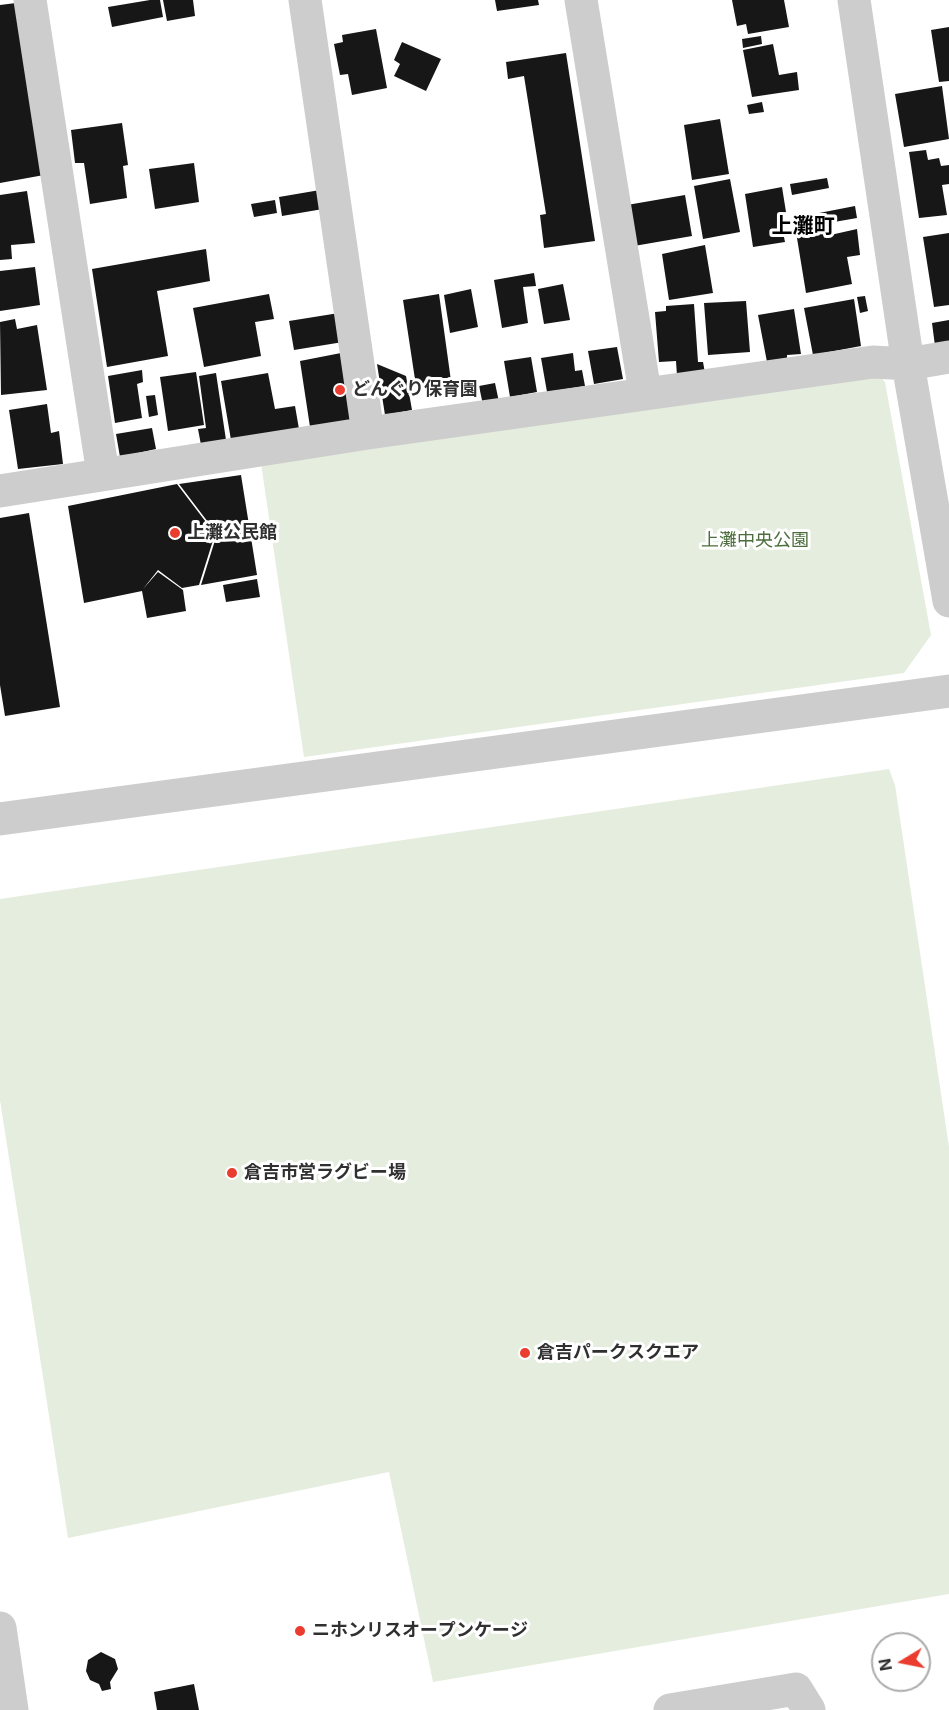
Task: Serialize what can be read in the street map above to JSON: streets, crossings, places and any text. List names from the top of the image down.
{
  "districts": ["上灘町"],
  "parks": ["上灘中央公園"],
  "places": [
    "どんぐり保育園",
    "上灘公民館",
    "倉吉市営ラグビー場",
    "倉吉パークスクエア",
    "ニホンリスオープンケージ"
  ],
  "north": "left"
}
